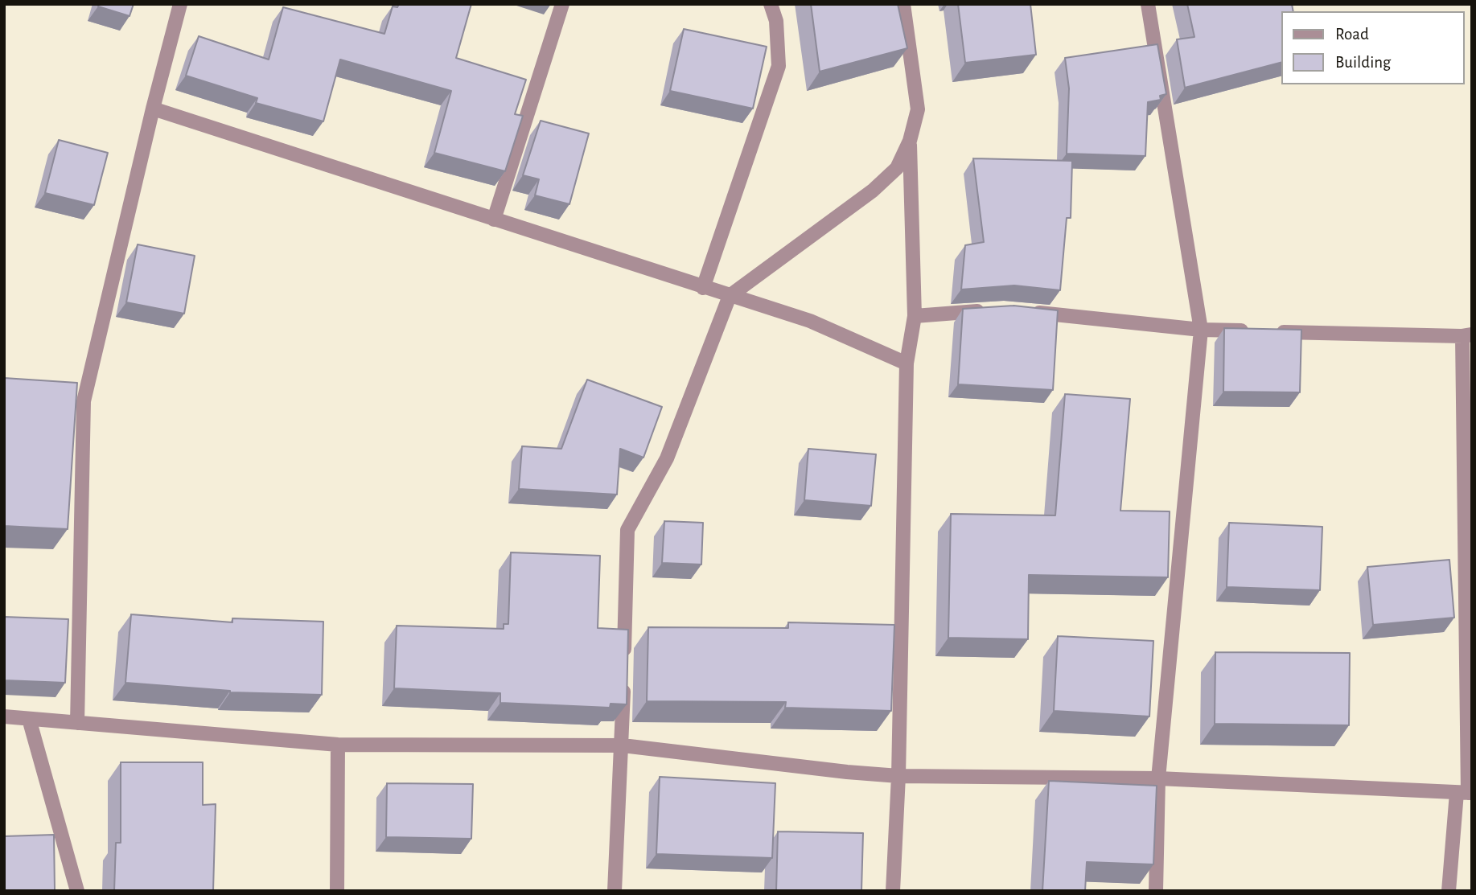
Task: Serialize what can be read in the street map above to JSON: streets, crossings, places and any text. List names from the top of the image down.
{
  "legend": ["Road", "Building"]
}
